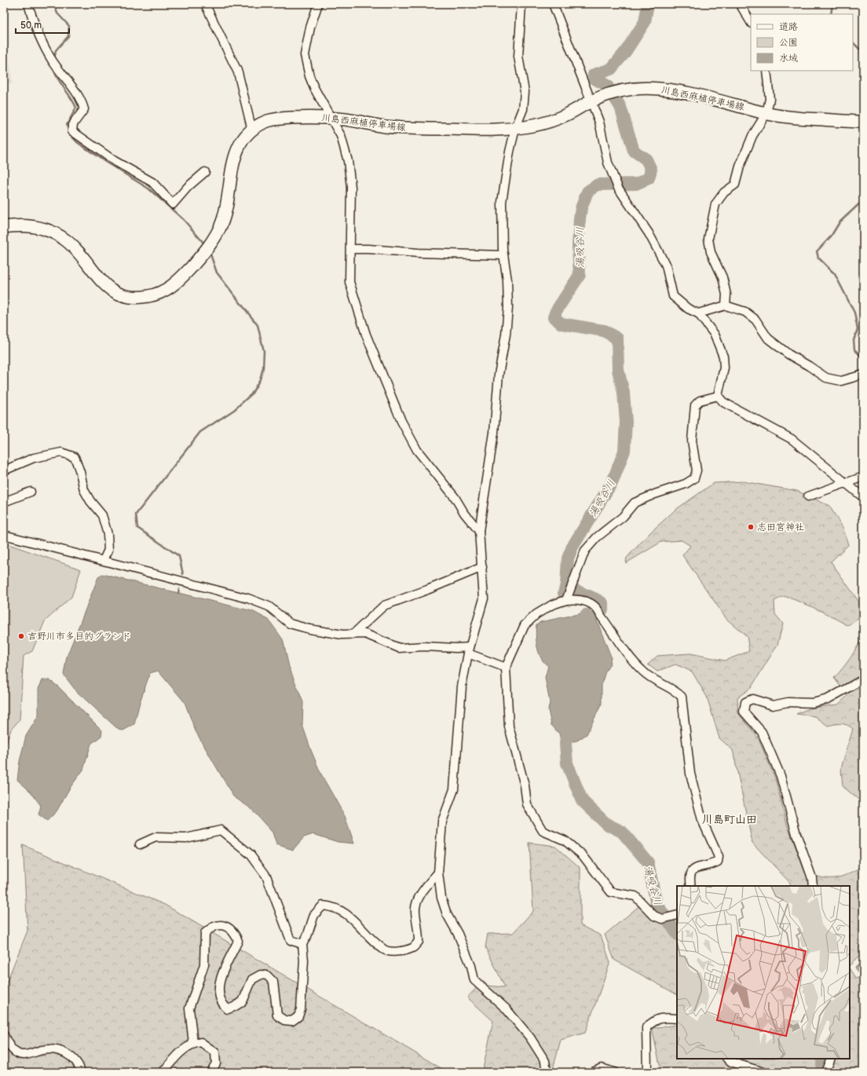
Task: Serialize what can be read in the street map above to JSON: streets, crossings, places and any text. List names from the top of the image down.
{
  "streets": {
    "main road": ["川島西麻植停車場線"]
  },
  "districts": ["川島町山田"],
  "water": ["湯吸谷川"],
  "places": ["志田宮神社", "吉野川市多目的グランド"],
  "legend": ["道路", "公園", "水域"],
  "scale_bar": "50 m"
}
